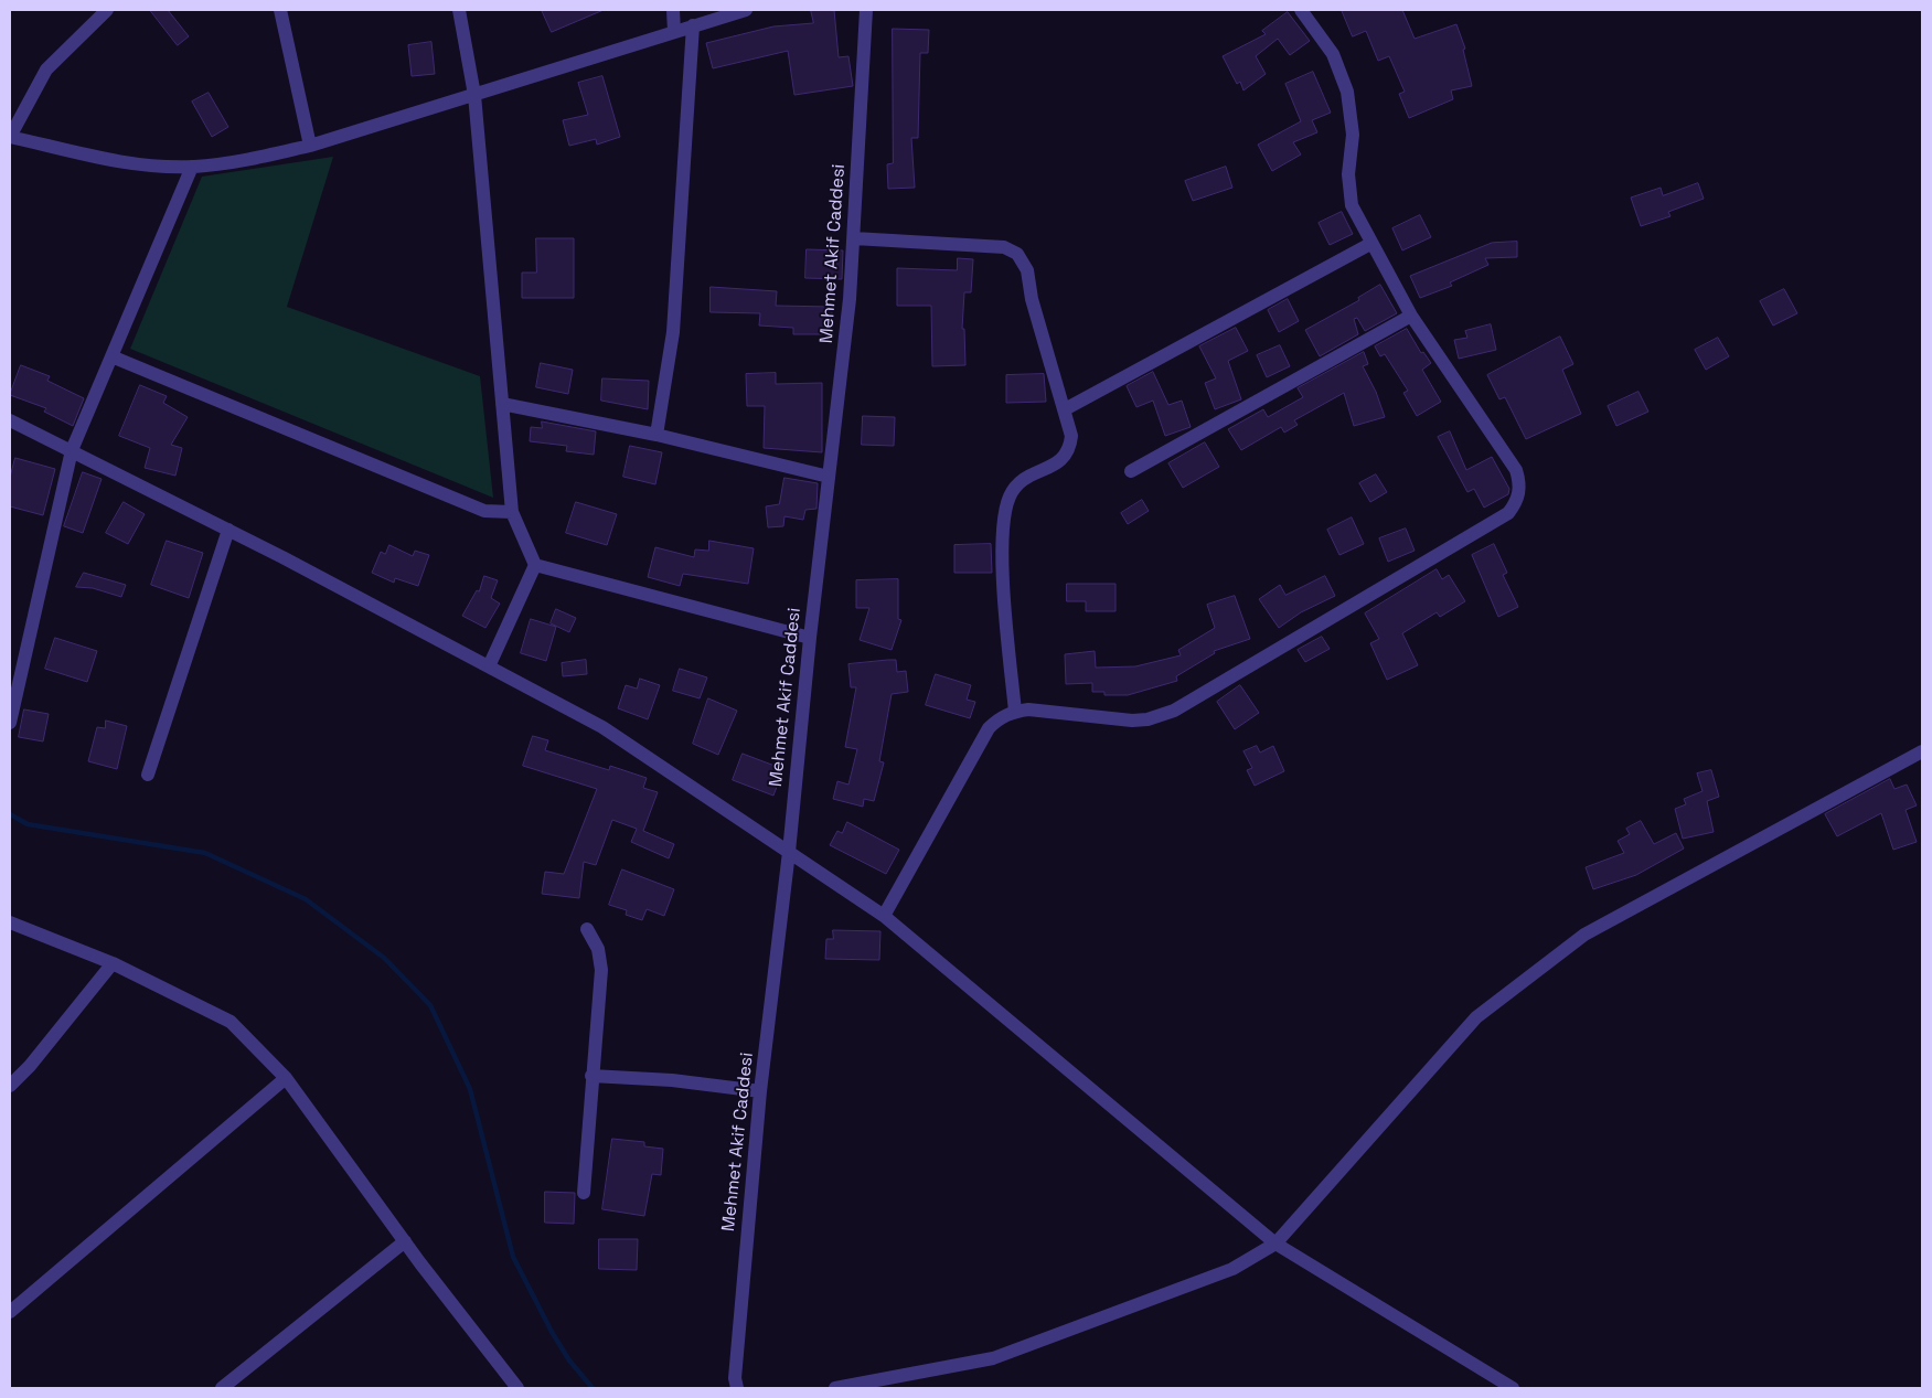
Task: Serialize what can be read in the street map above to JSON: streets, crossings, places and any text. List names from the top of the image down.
{
  "streets": {
    "street": ["Mehmet Akif Caddesi"]
  }
}
